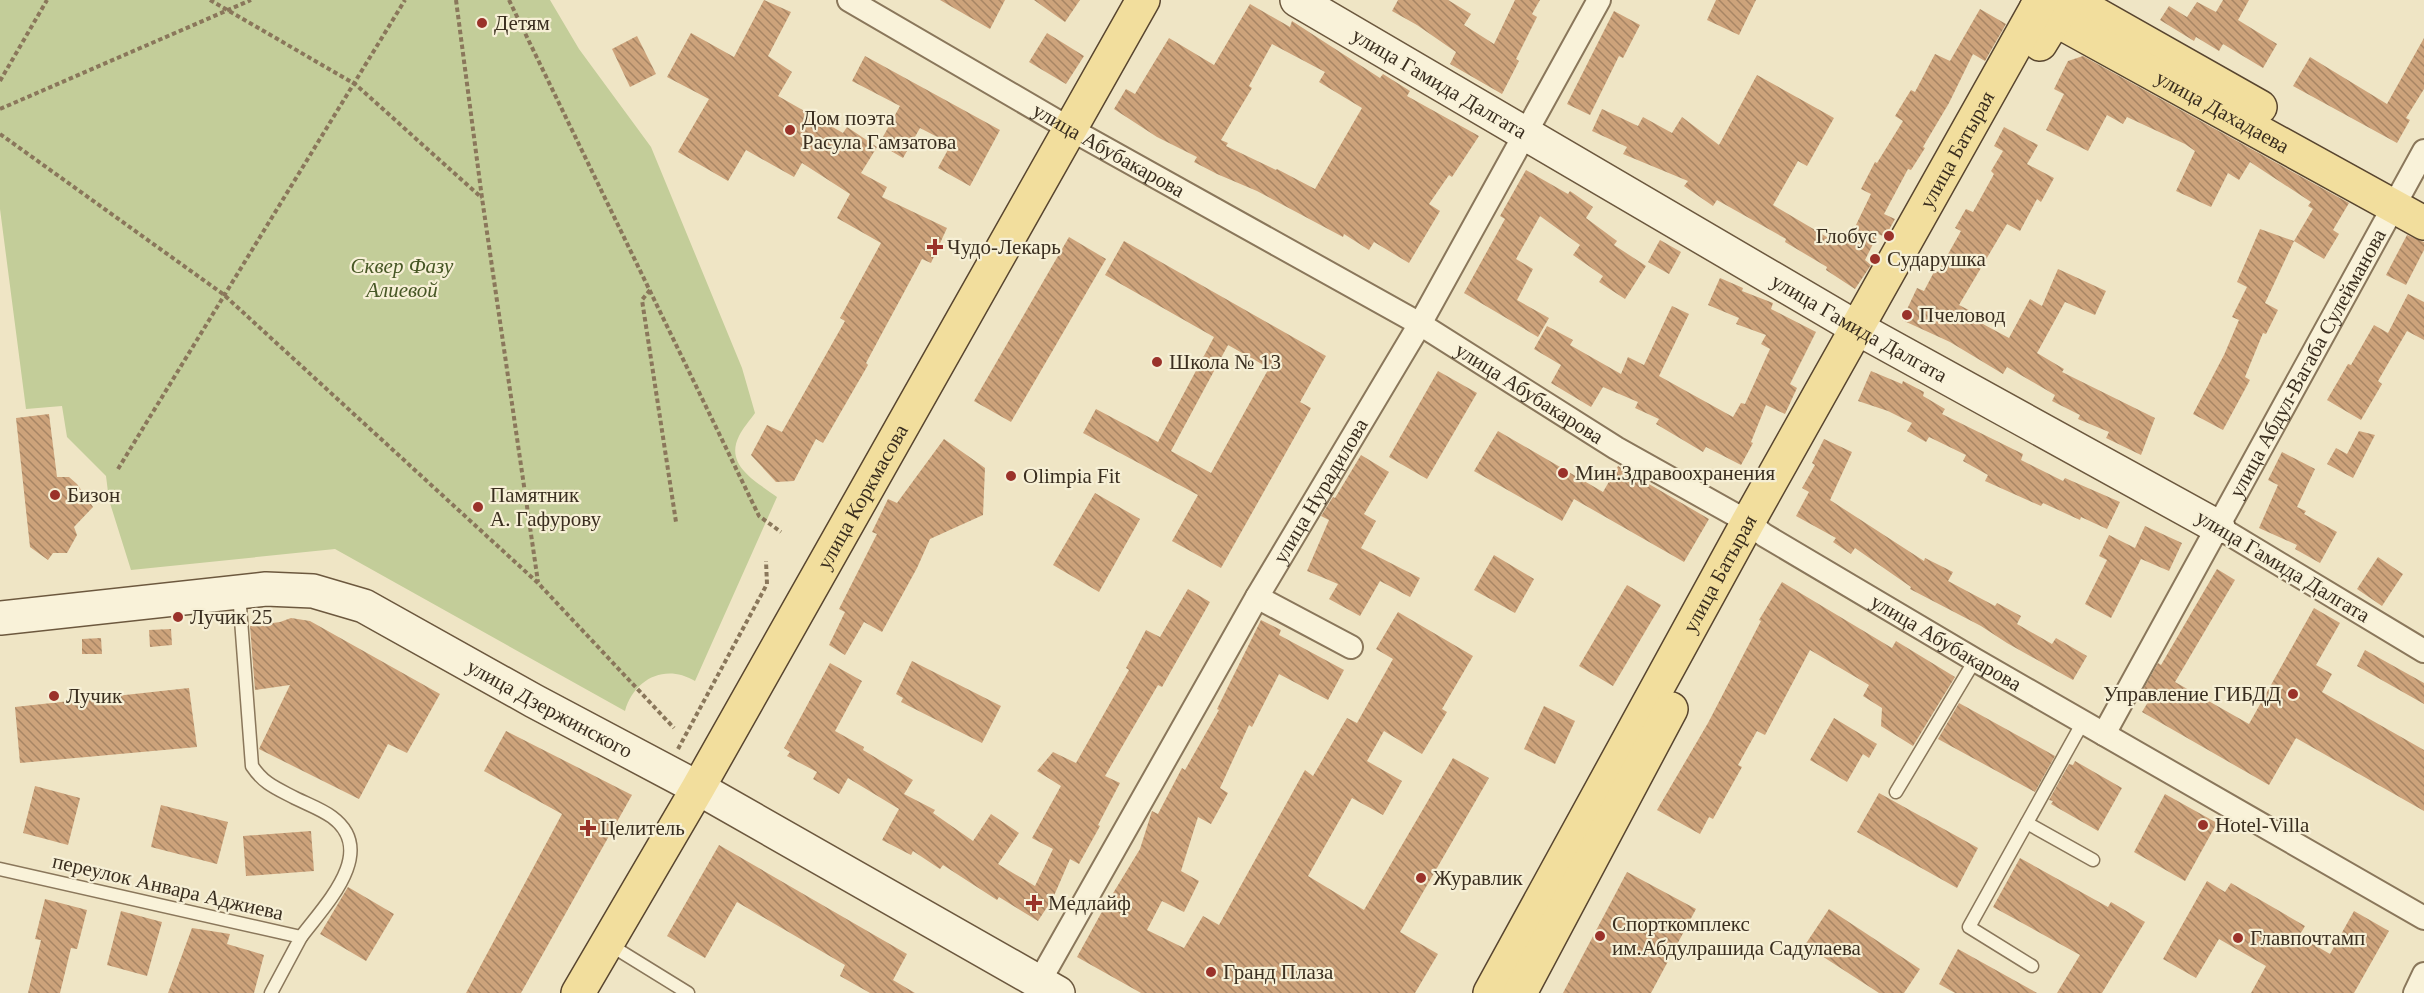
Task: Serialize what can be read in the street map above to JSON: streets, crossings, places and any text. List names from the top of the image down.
{
  "streets": {
    "main road": ["улица Дахадаева", "улица Батырая", "улица Коркмасова"],
    "street": [
      "улица Гамида Далгата",
      "улица Абубакарова",
      "улица Абдул-Вагаба Сулейманова",
      "улица Нурадилова",
      "улица Дзержинского"
    ],
    "lane": ["переулок Анвара Аджиева"]
  },
  "crossings": [
    ["улица Гамида Далгата", "улица Батырая"],
    ["улица Гамида Далгата", "улица Абдул-Вагаба Сулейманова"],
    ["улица Гамида Далгата", "улица Нурадилова"],
    ["улица Дахадаева", "улица Батырая"],
    ["улица Дахадаева", "улица Абдул-Вагаба Сулейманова"],
    ["улица Абубакарова", "улица Батырая"],
    ["улица Абубакарова", "улица Абдул-Вагаба Сулейманова"],
    ["улица Абубакарова", "улица Нурадилова"],
    ["улица Абубакарова", "улица Коркмасова"],
    ["улица Нурадилова", "улица Дзержинского"],
    ["улица Коркмасова", "улица Дзержинского"]
  ],
  "parks": ["Сквер Фазу Алиевой"],
  "places": {
    "other": [
      "Детям",
      "Дом поэта Расула Гамзатова",
      "Глобус",
      "Сударушка",
      "Пчеловод",
      "Школа № 13",
      "Мин.Здравоохранения",
      "Olimpia Fit",
      "Бизон",
      "Памятник А. Гафурову",
      "Лучик 25",
      "Управление ГИБДД",
      "Лучик",
      "Hotel-Villa",
      "Журавлик",
      "Спорткомплекс им.Абдулрашида Садулаева",
      "Главпочтамп",
      "Гранд Плаза"
    ],
    "health": ["Чудо-Лекарь", "Целитель", "Медлайф"]
  }
}
